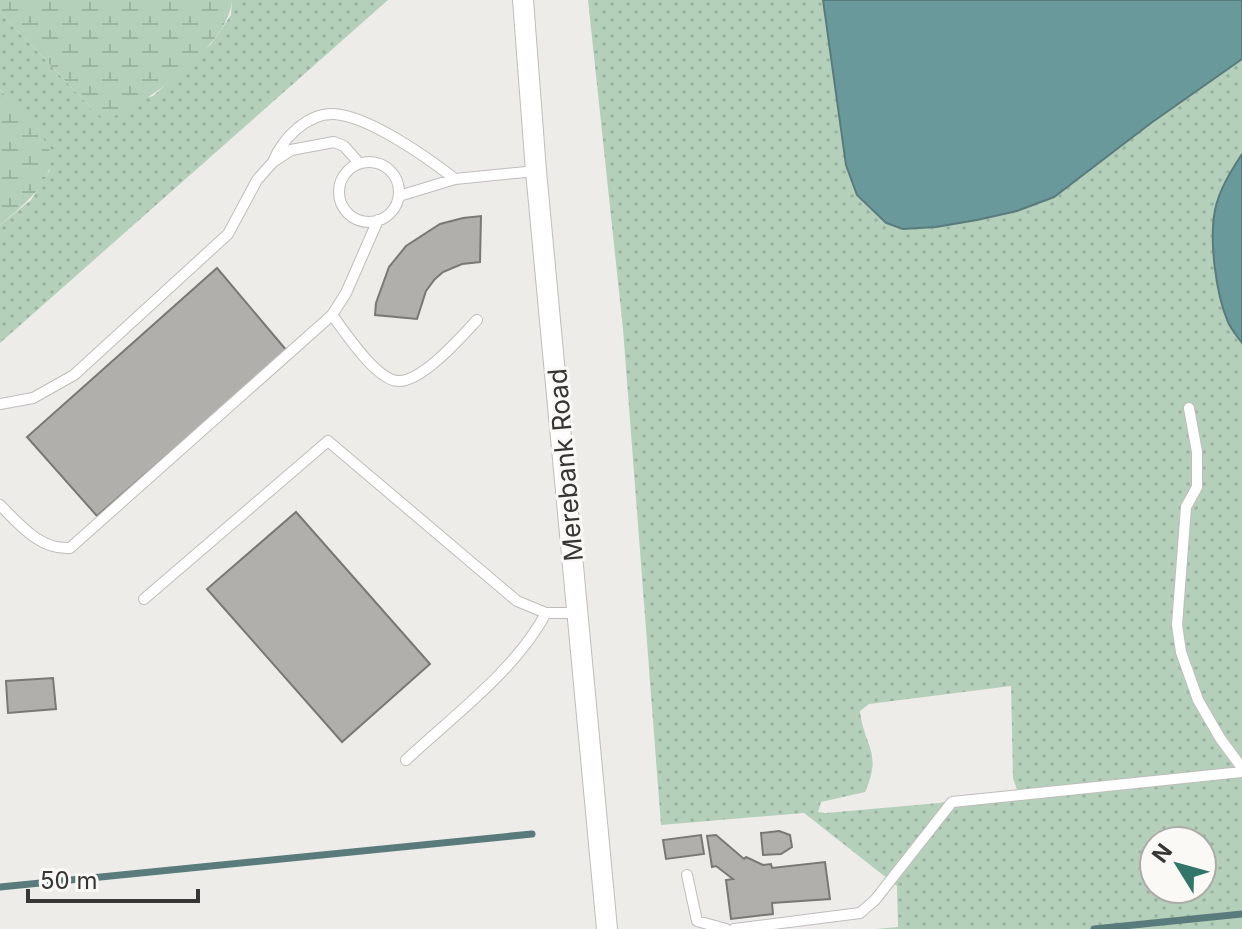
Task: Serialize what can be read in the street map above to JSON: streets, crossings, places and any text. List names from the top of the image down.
{
  "streets": {
    "street": ["Merebank Road"]
  },
  "scale_bar": "50 m",
  "north": "top left"
}
